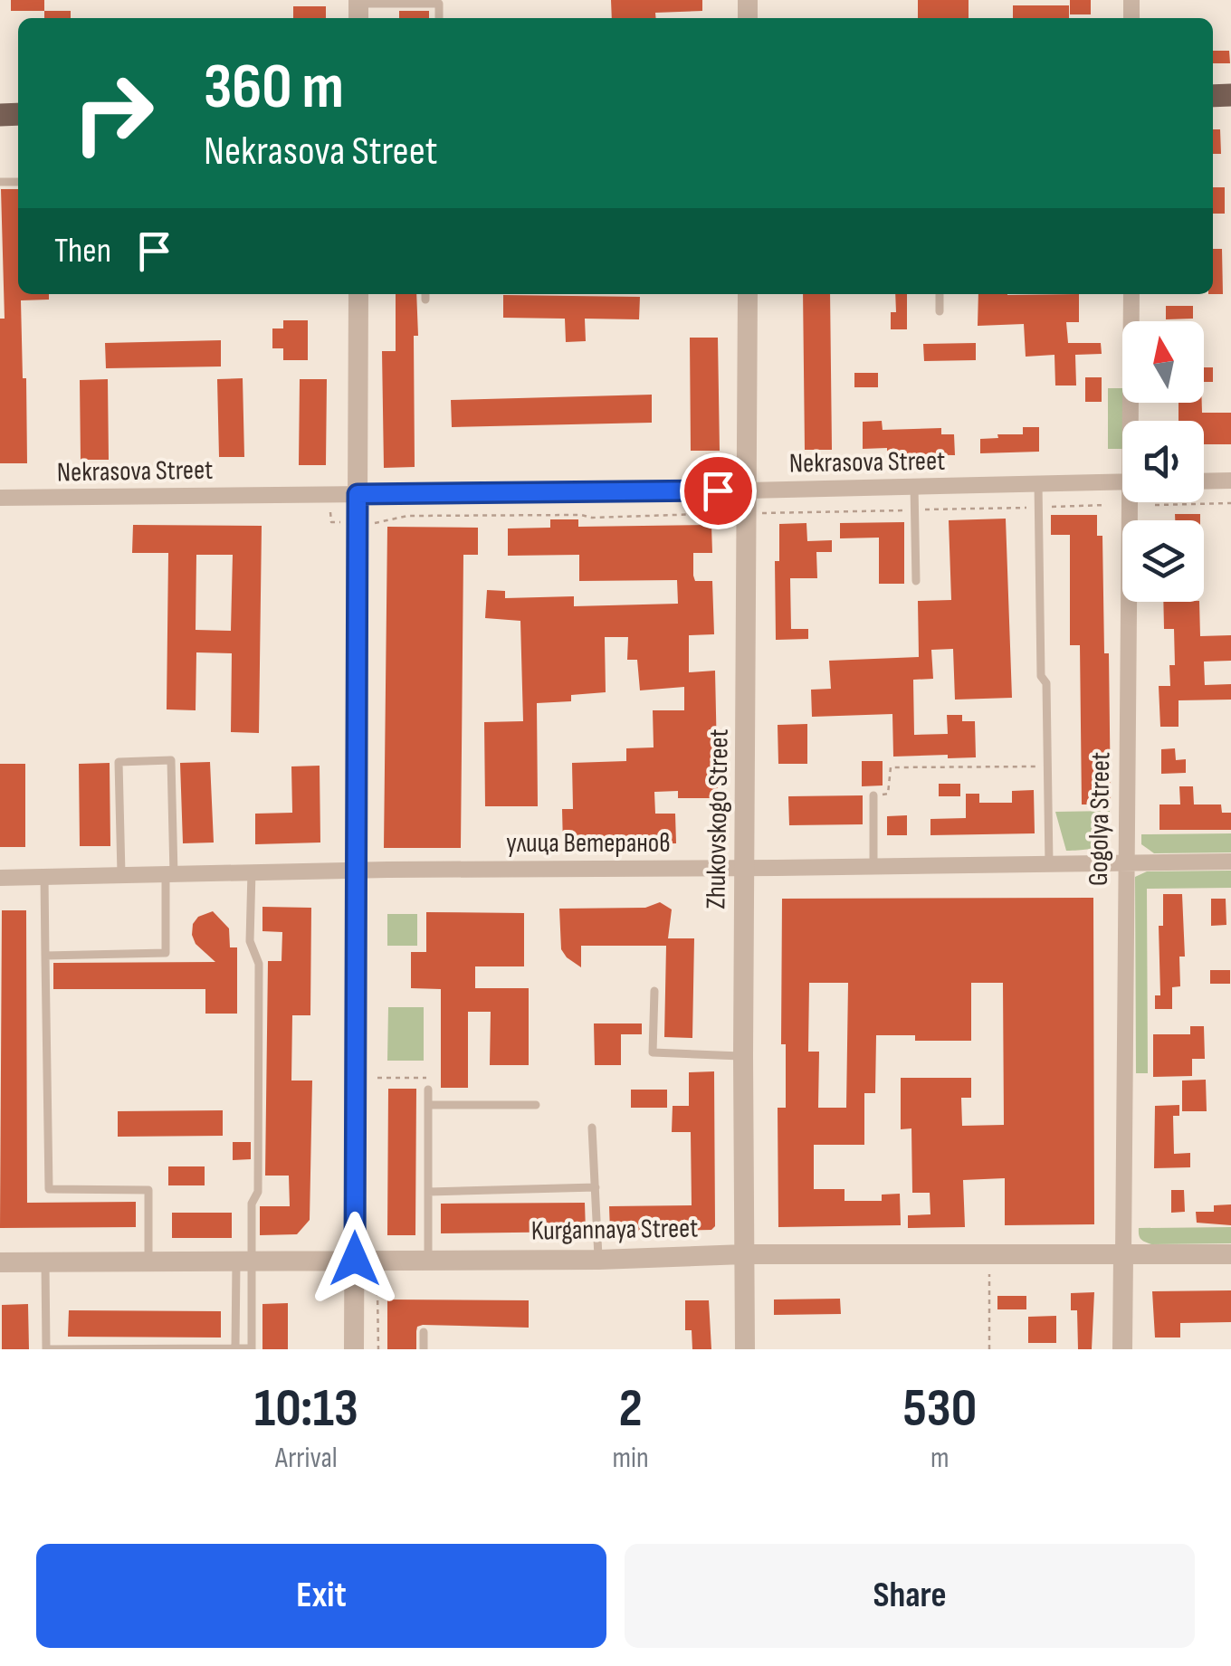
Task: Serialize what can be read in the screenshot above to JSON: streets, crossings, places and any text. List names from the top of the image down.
{
  "streets": {
    "street": [
      "Nekrasova Street",
      "Zhukovskogo Street",
      "Gogolya Street",
      "улица Ветеранов",
      "Kurgannaya Street"
    ]
  },
  "crossings": [
    ["Nekrasova Street", "Zhukovskogo Street"],
    ["Zhukovskogo Street", "улица Ветеранов"],
    ["Zhukovskogo Street", "Kurgannaya Street"],
    ["Gogolya Street", "улица Ветеранов"],
    ["Gogolya Street", "Kurgannaya Street"]
  ],
  "north": "top",
  "page": {
    "turn": ["360 m", "Nekrasova Street"],
    "then": "Then",
    "eta": [
      "10:13",
      "Arrival",
      "2",
      "min",
      "530",
      "m"
    ],
    "buttons": ["Exit", "Share"]
  }
}
